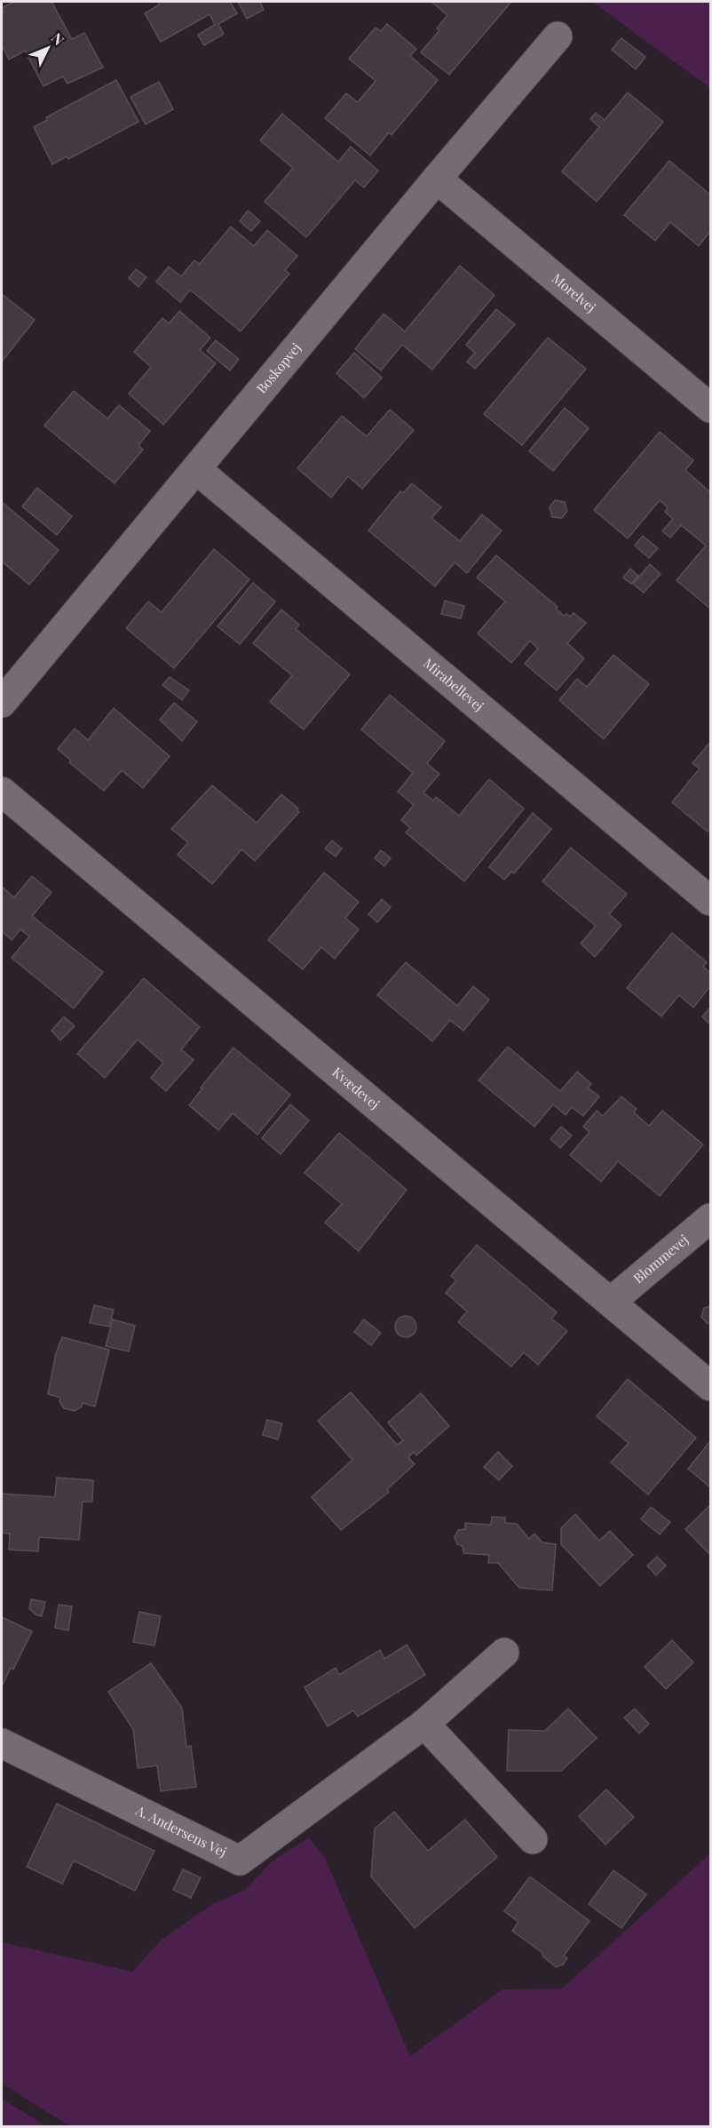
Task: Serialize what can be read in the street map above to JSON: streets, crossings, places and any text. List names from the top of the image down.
{
  "streets": {
    "street": [
      "Morelvej",
      "Boskopvej",
      "Mirabellevej",
      "Kvædevej",
      "Blommevej",
      "A. Andersens Vej"
    ]
  },
  "crossings": [
    ["Morelvej", "Boskopvej"],
    ["Boskopvej", "Mirabellevej"],
    ["Kvædevej", "Blommevej"]
  ],
  "north": "top right"
}
